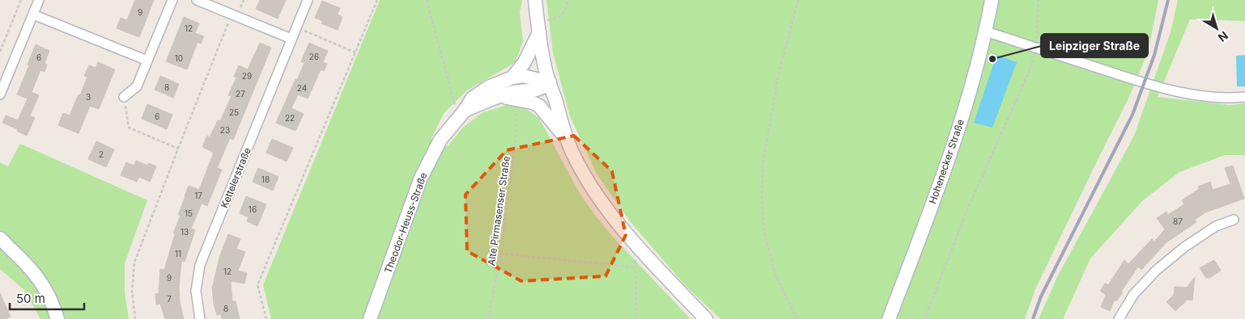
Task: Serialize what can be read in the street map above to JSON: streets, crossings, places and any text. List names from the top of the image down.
{
  "streets": {
    "street": ["Hohenecker Straße", "Kettelerstraße", "Theodor-Heuss-Straße"],
    "path": ["Alte Pirmasenser Straße"]
  },
  "places": ["Leipziger Straße"],
  "house_numbers": [
    "9",
    "12",
    "26",
    "6",
    "10",
    "29",
    "8",
    "24",
    "27",
    "3",
    "25",
    "6",
    "22",
    "23",
    "2",
    "18",
    "17",
    "16",
    "15",
    "87",
    "13",
    "11",
    "12",
    "9",
    "7",
    "8"
  ],
  "scale_bar": "50 m",
  "north": "bottom right"
}
